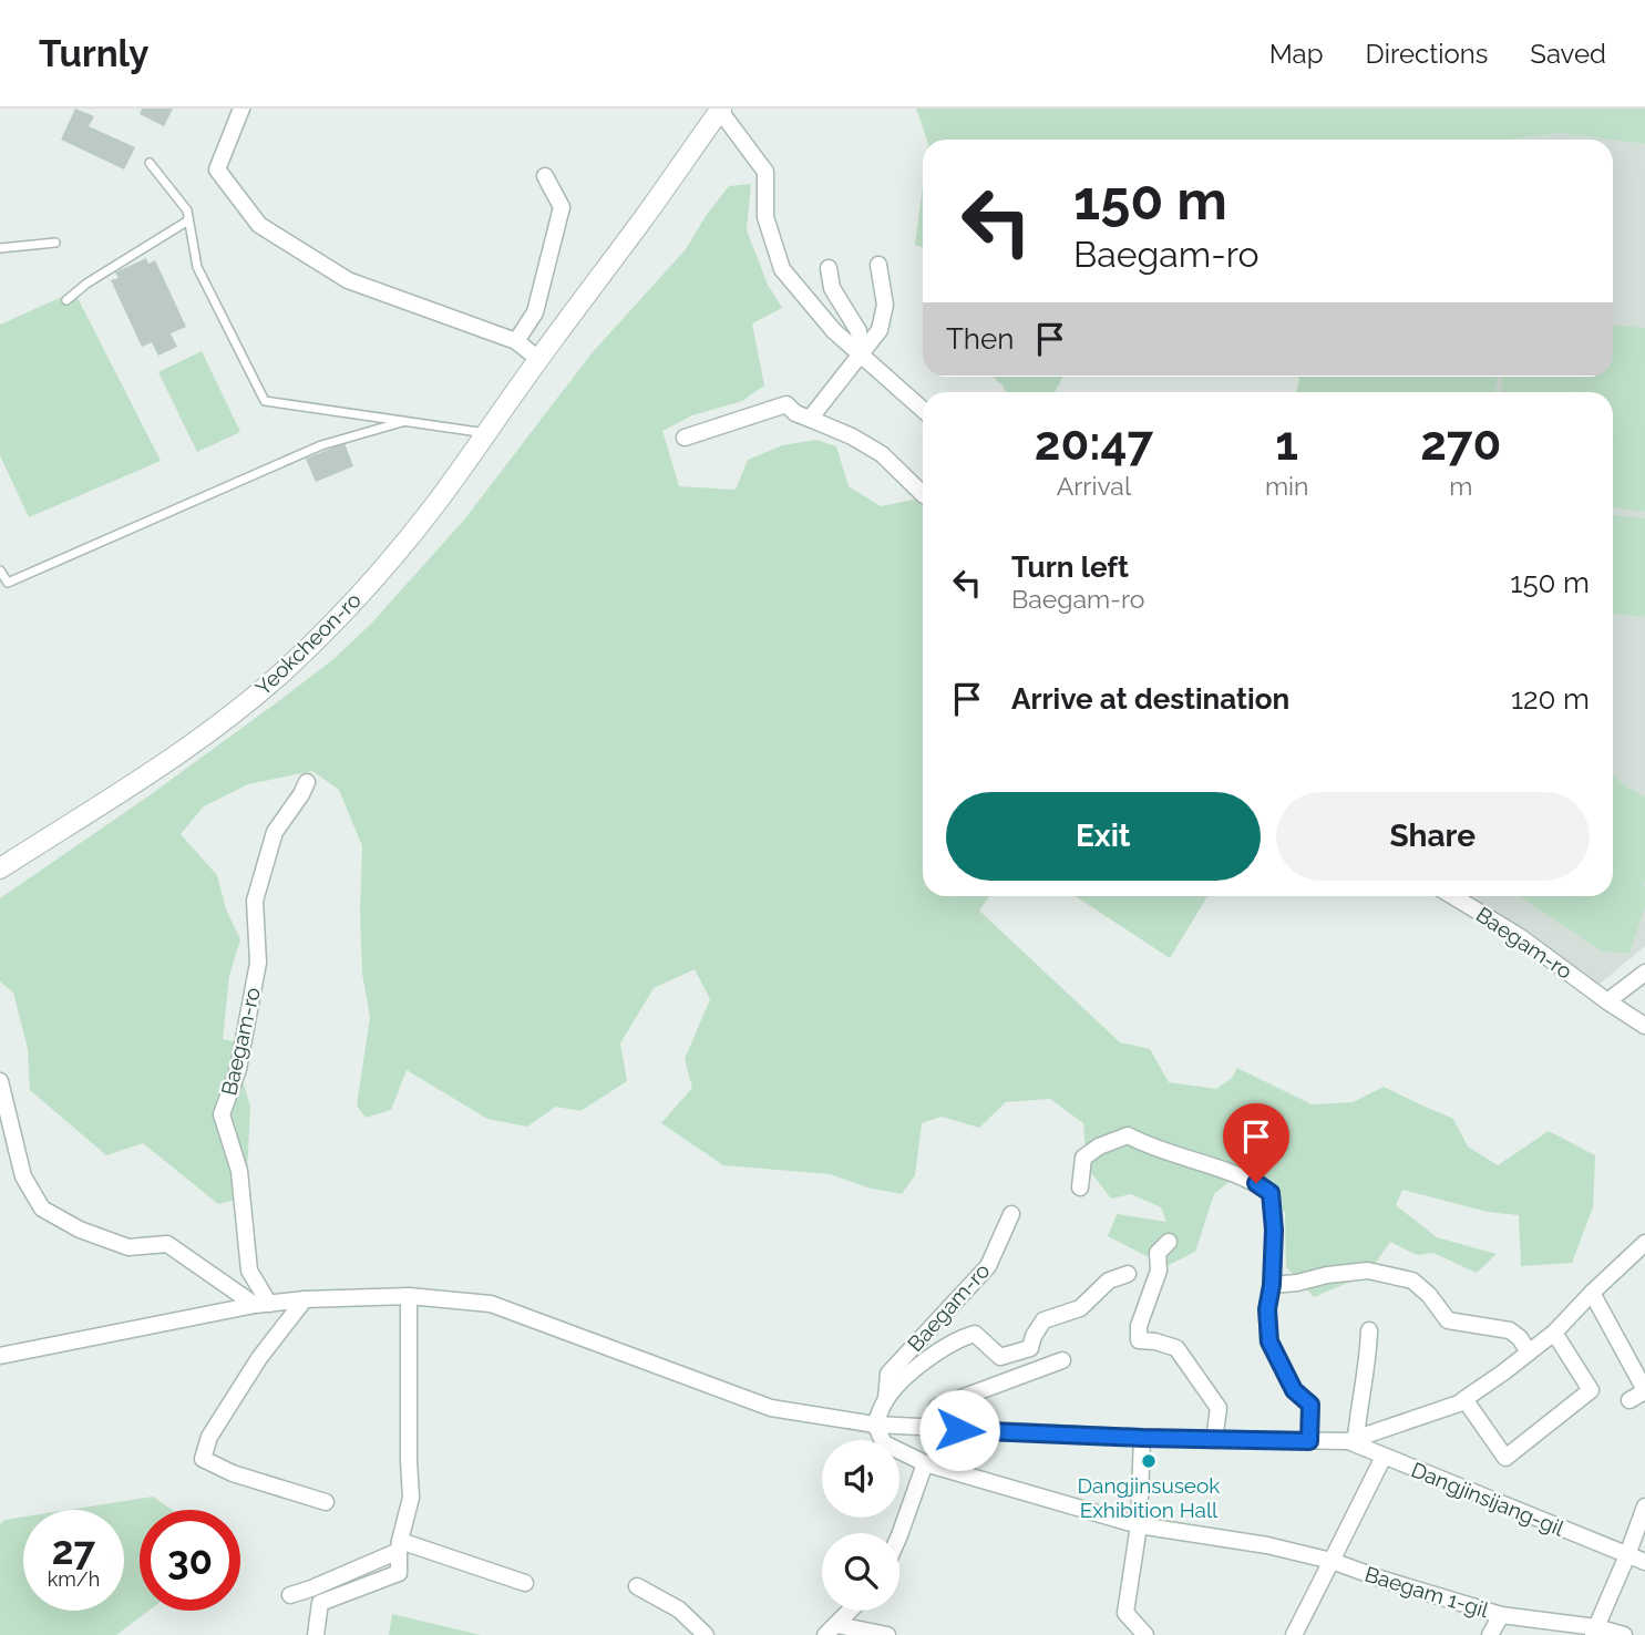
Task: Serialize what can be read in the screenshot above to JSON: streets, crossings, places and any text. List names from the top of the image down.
{
  "streets": {
    "street": [
      "Yeokcheon-ro",
      "Baegam-ro",
      "Dangjinsijang-gil",
      "Baegam 1-gil"
    ]
  },
  "places": ["Dangjinsuseok Exhibition Hall"],
  "page": {
    "header": "Turnly",
    "nav": ["Map", "Directions", "Saved"],
    "turn": ["150 m", "Baegam-ro"],
    "then": "Then",
    "eta": [
      "20:47",
      "Arrival",
      "1",
      "min",
      "270",
      "m"
    ],
    "list": [
      {
        "name": "Turn left",
        "note": "Baegam-ro",
        "value": "150 m"
      },
      {
        "name": "Arrive at destination",
        "value": "120 m"
      }
    ],
    "buttons": ["Exit", "Share"],
    "speed": "27 km/h",
    "limit": "30"
  }
}
